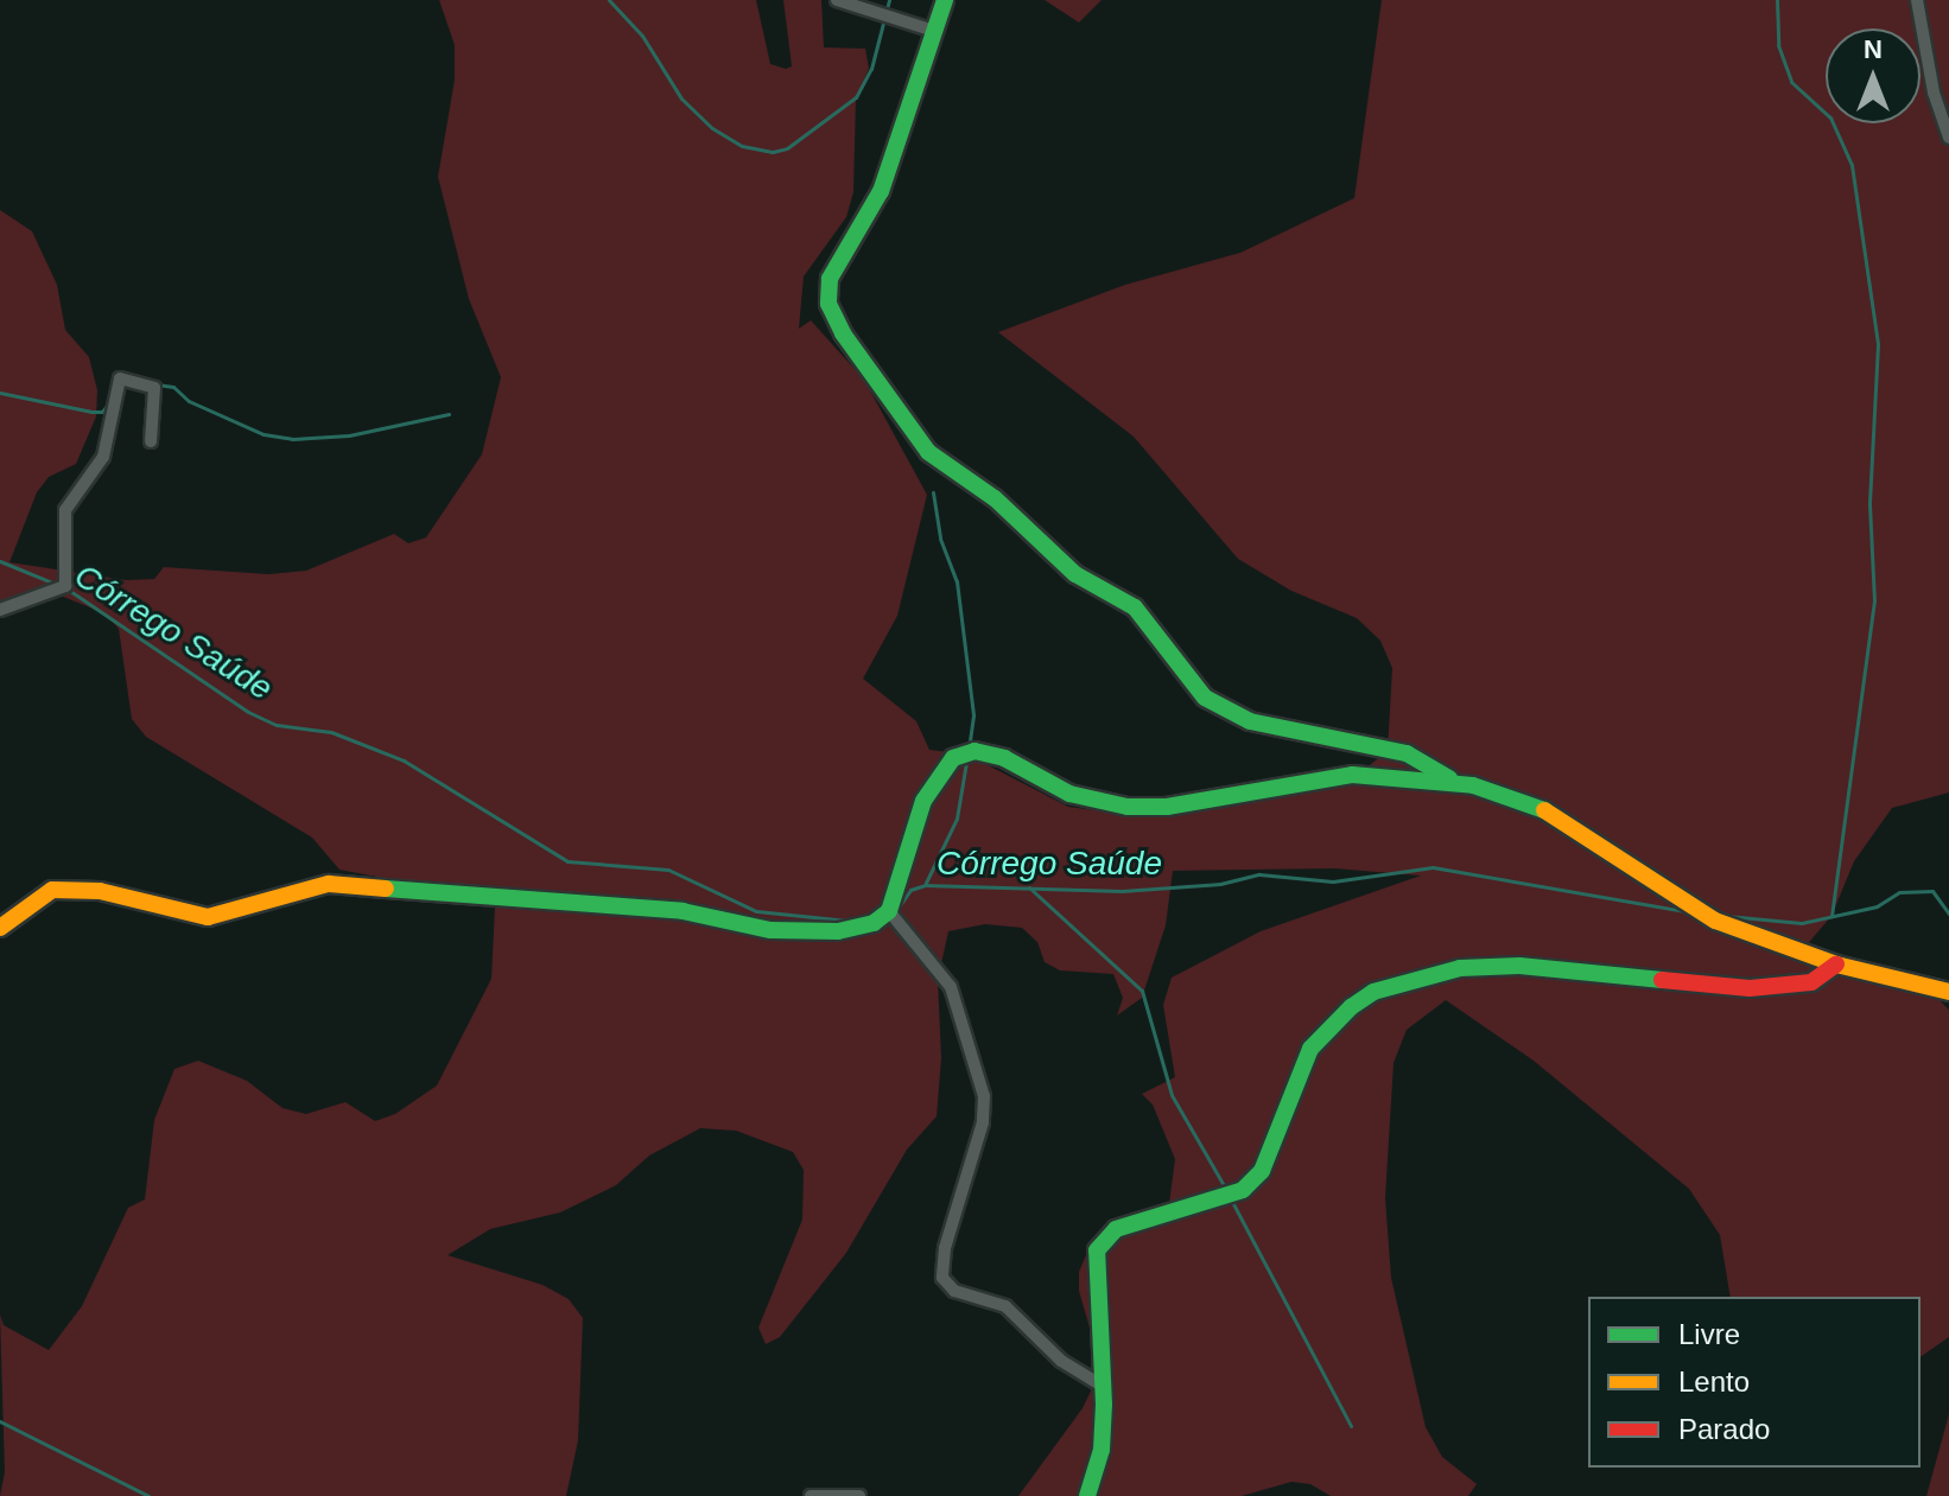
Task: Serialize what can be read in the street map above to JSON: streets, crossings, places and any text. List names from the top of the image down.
{
  "water": ["Córrego Saúde"],
  "legend": ["Livre", "Lento", "Parado"],
  "north": "top"
}
